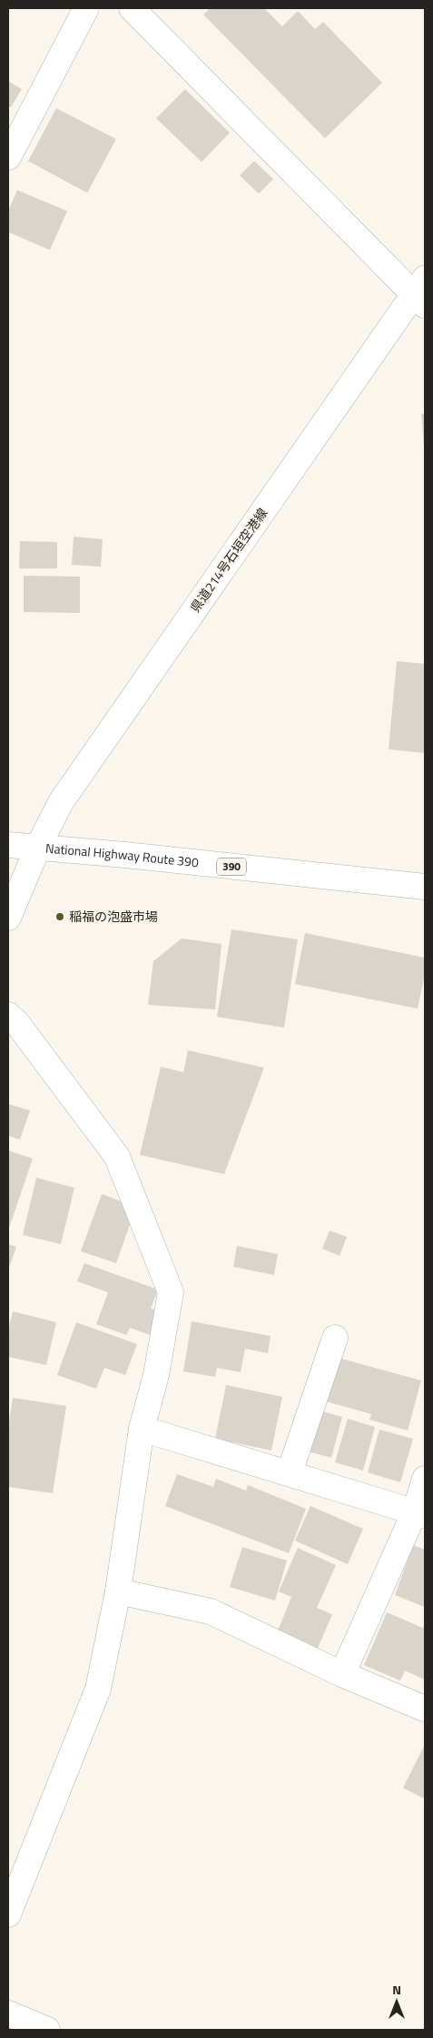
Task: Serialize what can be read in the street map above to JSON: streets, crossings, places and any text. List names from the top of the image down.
{
  "streets": {
    "main road": ["県道214号石垣空港線", "National Highway Route 390", "390"]
  },
  "crossings": [
    ["県道214号石垣空港線", "National Highway Route 390"]
  ],
  "places": ["稲福の泡盛市場"],
  "north": "top"
}
